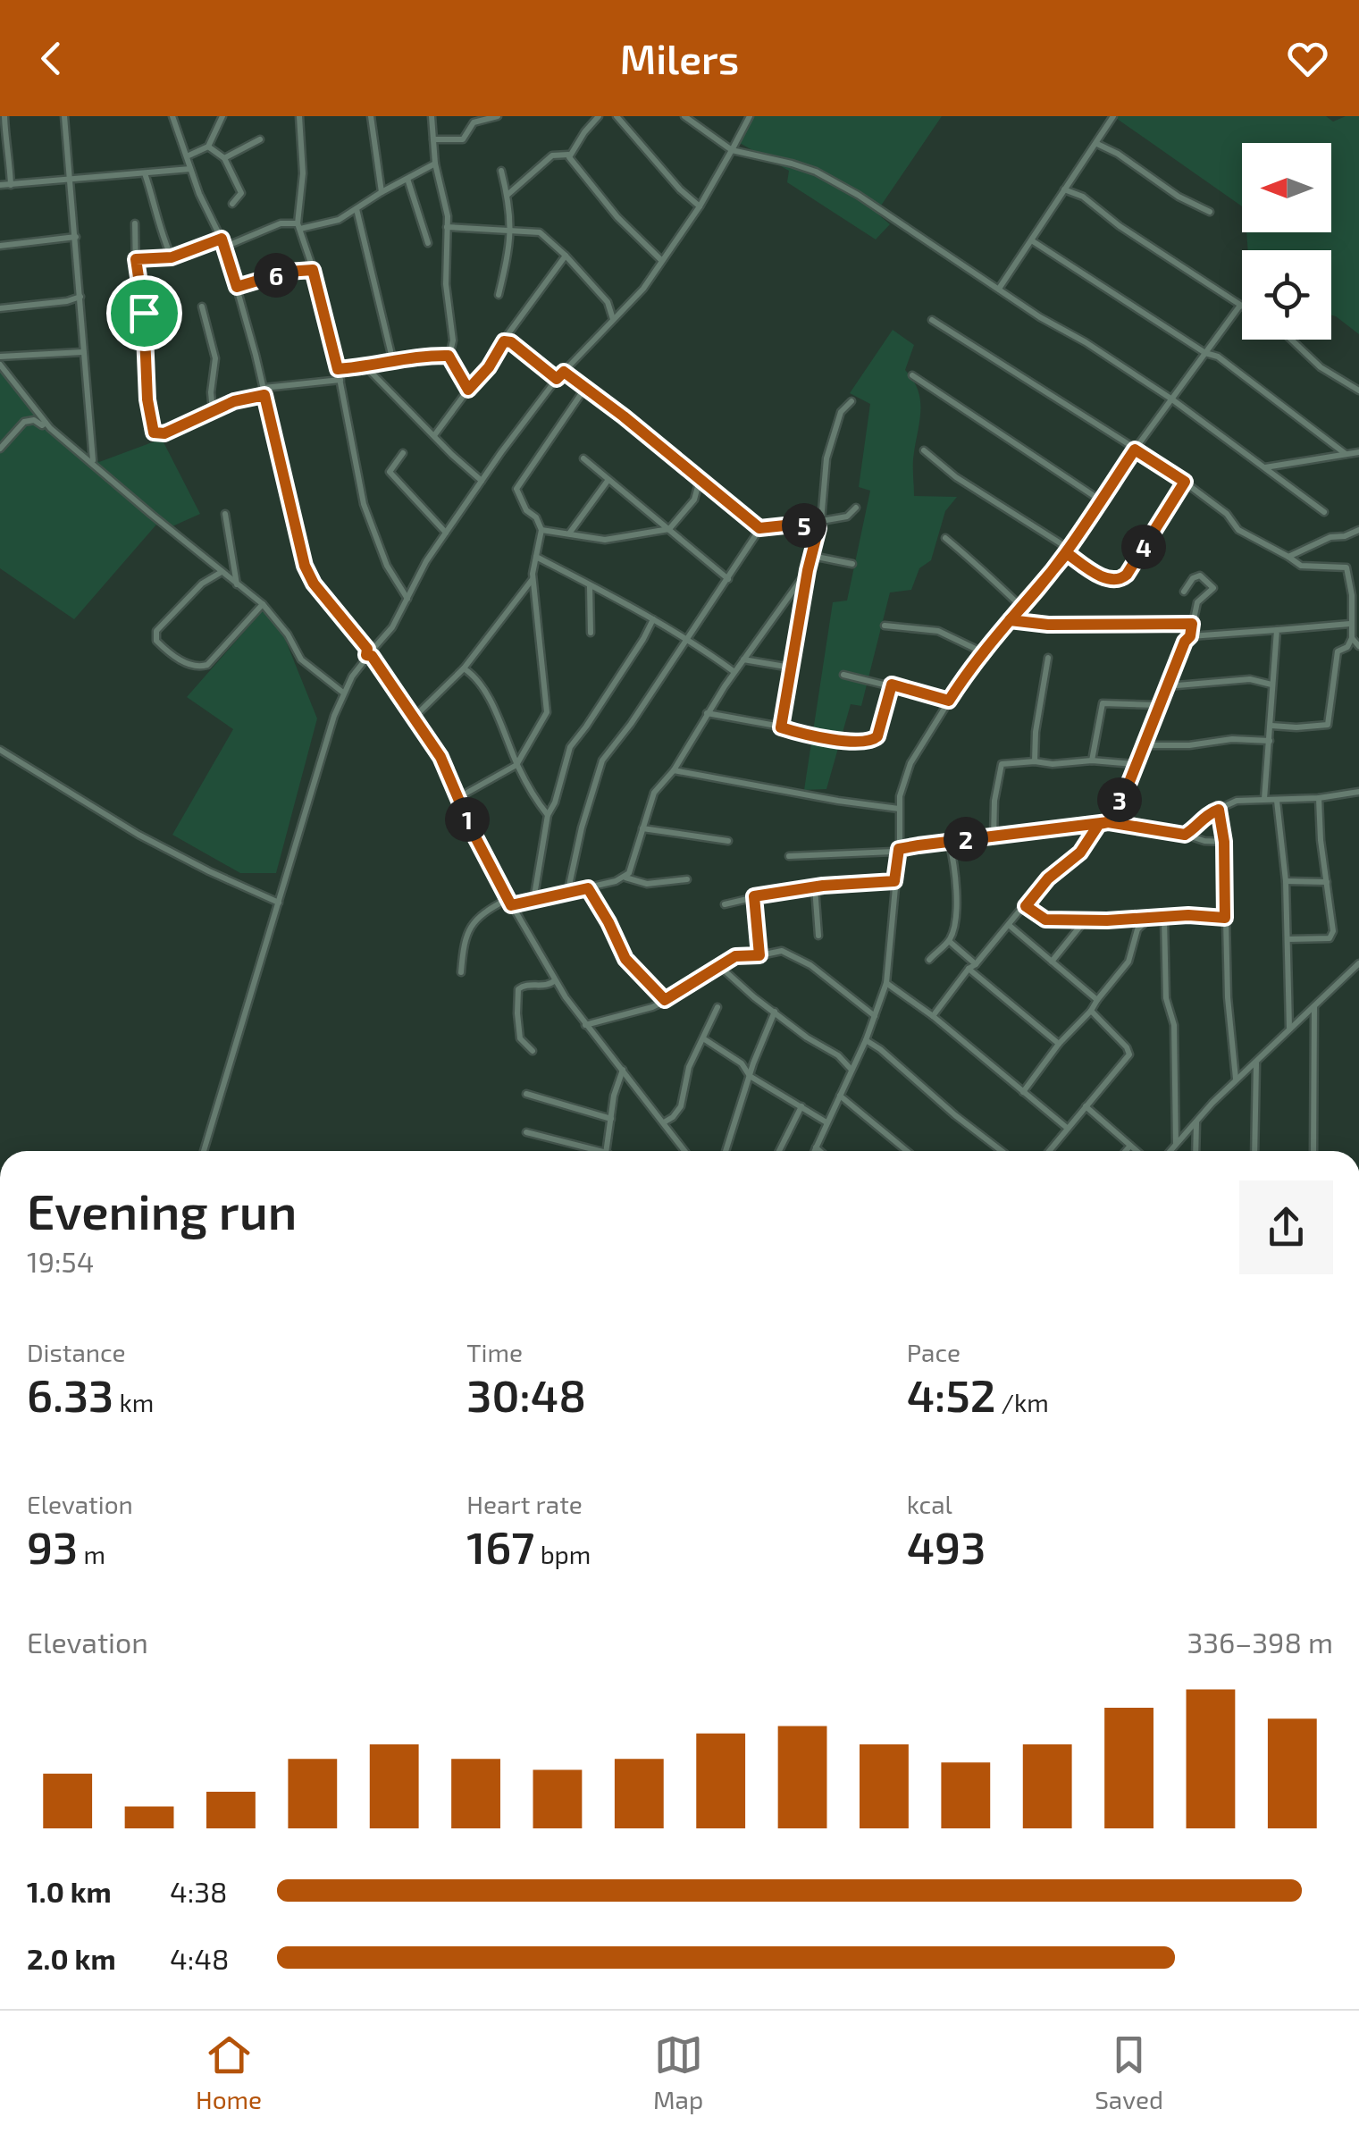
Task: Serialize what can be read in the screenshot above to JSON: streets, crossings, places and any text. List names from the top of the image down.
{
  "north": "left",
  "page": {
    "header": "Milers",
    "pins": [
      "6",
      "5",
      "4",
      "3",
      "1",
      "2"
    ],
    "heading": ["Evening run", "19:54"],
    "stats": [
      ["Distance", "6.33 km"],
      ["Time", "30:48"],
      ["Pace", "4:52 /km"],
      ["Elevation", "93 m"],
      ["Heart rate", "167 bpm"],
      ["kcal", "493"]
    ],
    "chart": ["Elevation", "336–398 m"],
    "list": [
      {
        "name": "1.0 km",
        "note": "4:38"
      },
      {
        "name": "2.0 km",
        "note": "4:48"
      }
    ],
    "tabs": ["Home", "Map", "Saved"]
  }
}
